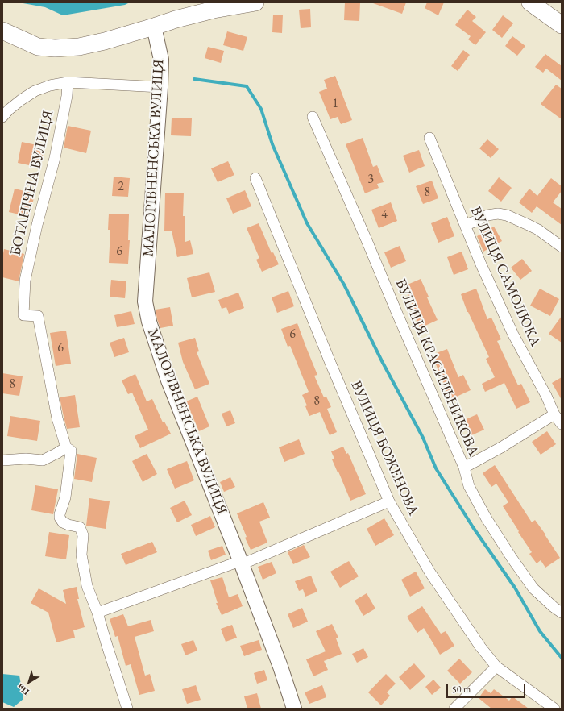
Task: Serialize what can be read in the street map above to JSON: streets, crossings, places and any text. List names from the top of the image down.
{
  "streets": {
    "street": [
      "МАЛОРІВНЕНСЬКА ВУЛИЦЯ",
      "БОТАНІЧНА ВУЛИЦЯ",
      "ВУЛИЦЯ САМОЛЮКА",
      "ВУЛИЦЯ КРАСИЛЬНИКОВА",
      "ВУЛИЦЯ БОЖЕНОВА"
    ]
  },
  "crossings": [
    ["МАЛОРІВНЕНСЬКА ВУЛИЦЯ", "БОТАНІЧНА ВУЛИЦЯ"]
  ],
  "house_numbers": [
    "1",
    "3",
    "2",
    "8",
    "4",
    "6",
    "6",
    "6",
    "8",
    "8"
  ],
  "scale_bar": "50 m",
  "north": "bottom left"
}
